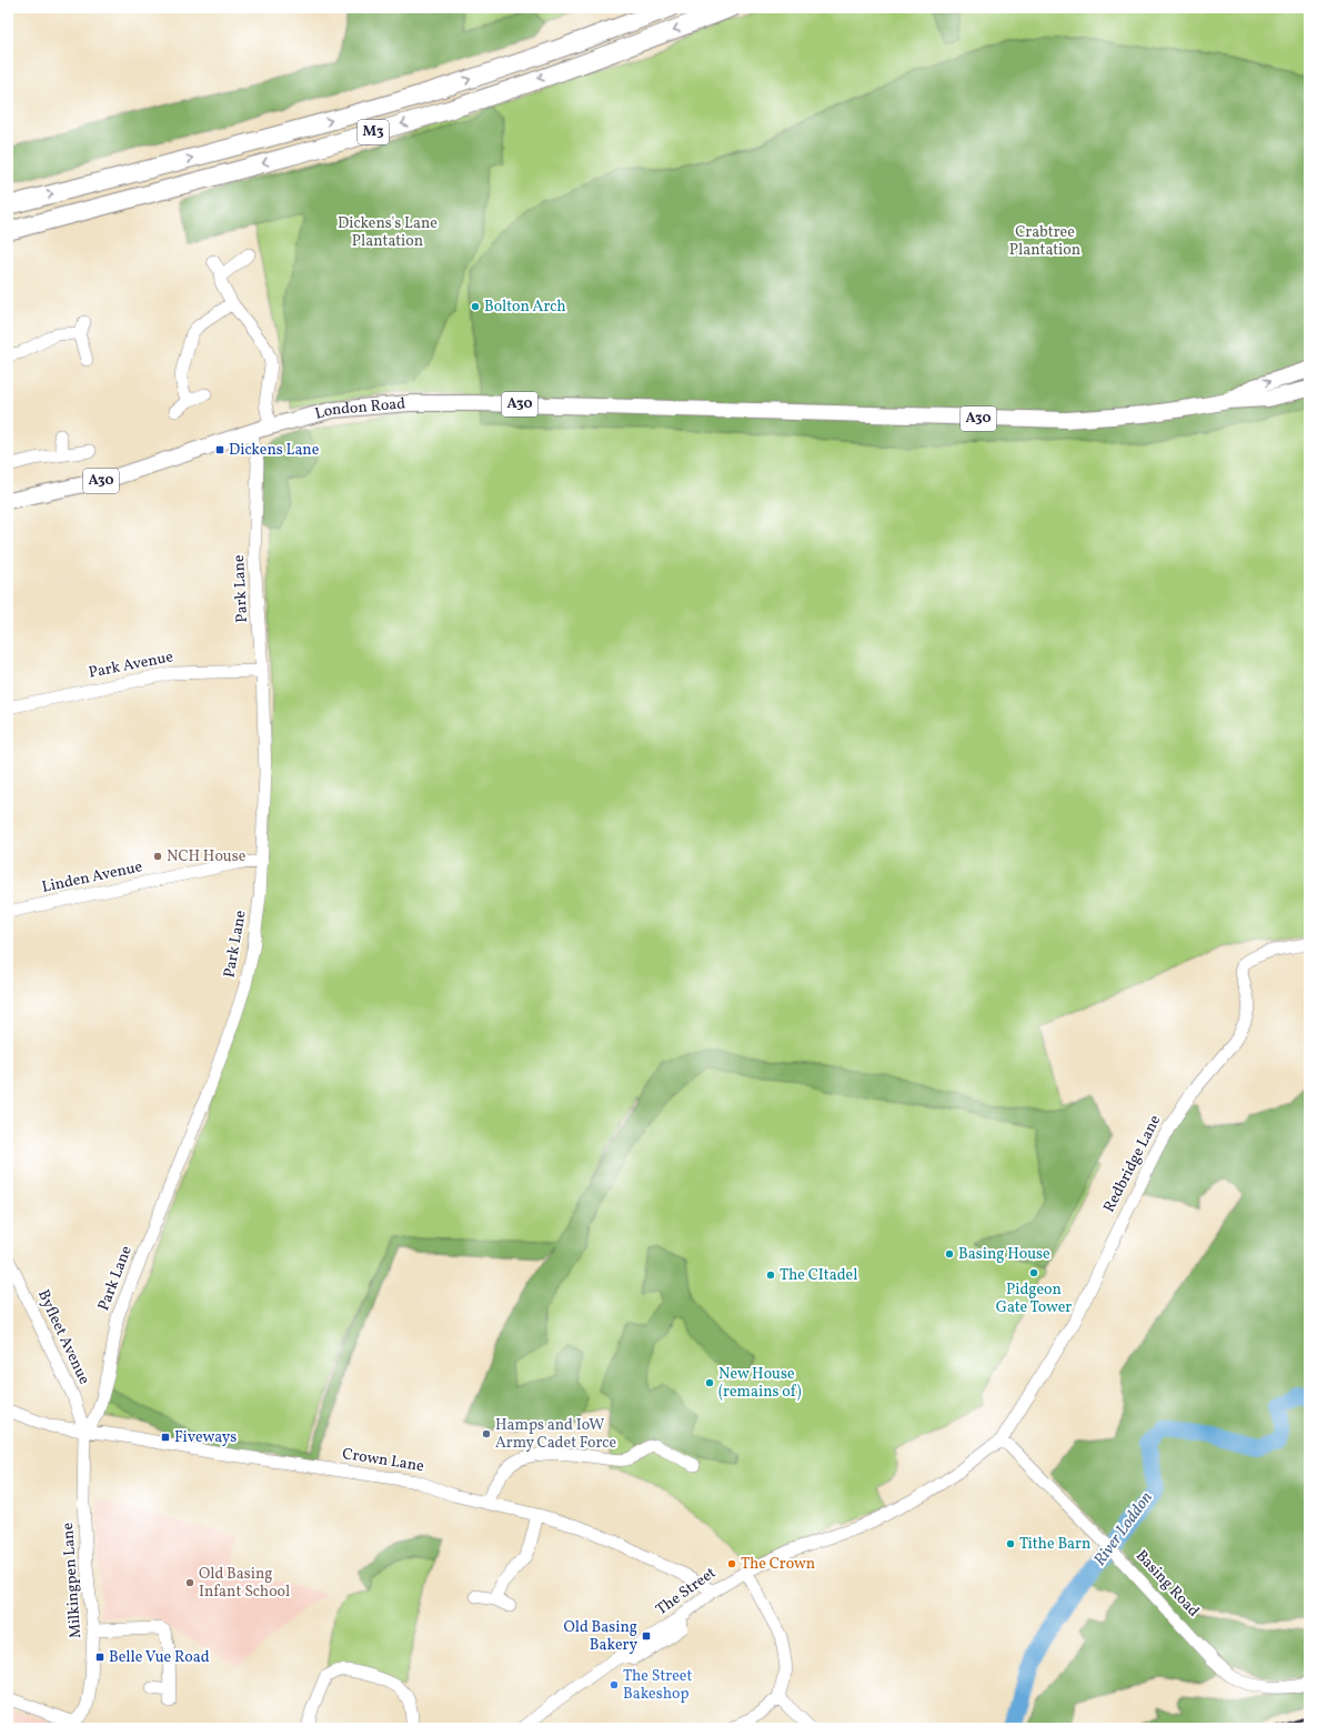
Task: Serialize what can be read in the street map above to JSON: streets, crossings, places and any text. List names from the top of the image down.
{
  "streets": {
    "highway": ["M3"],
    "main road": ["A30", "London Road"],
    "street": [
      "Park Lane",
      "Park Avenue",
      "Linden Avenue",
      "Redbridge Lane",
      "Byfleet Avenue",
      "Crown Lane",
      "Milkingpen Lane",
      "Basing Road",
      "The Street"
    ]
  },
  "crossings": [
    ["A30", "London Road"],
    ["London Road", "Park Lane"],
    ["Park Lane", "Park Avenue"],
    ["Park Lane", "Linden Avenue"],
    ["Park Lane", "Byfleet Avenue"],
    ["Park Lane", "Crown Lane"],
    ["Park Lane", "Milkingpen Lane"],
    ["Redbridge Lane", "Basing Road"],
    ["Redbridge Lane", "The Street"],
    ["Byfleet Avenue", "Crown Lane"],
    ["Byfleet Avenue", "Milkingpen Lane"],
    ["Crown Lane", "Milkingpen Lane"],
    ["Crown Lane", "The Street"],
    ["Basing Road", "The Street"]
  ],
  "water": ["River Loddon"],
  "parks": ["Dickens's Lane Plantation", "Crabtree Plantation"],
  "places": {
    "other": [
      "Bolton Arch",
      "NCH House",
      "Basing House",
      "Pidgeon Gate Tower",
      "The CItadel",
      "New House (remains of)",
      "Hamps and IoW Army Cadet Force",
      "Tithe Barn",
      "The Crown",
      "Old Basing Infant School",
      "The Street Bakeshop"
    ],
    "transit": [
      "Dickens Lane",
      "Fiveways",
      "Old Basing Bakery",
      "Belle Vue Road"
    ]
  }
}
